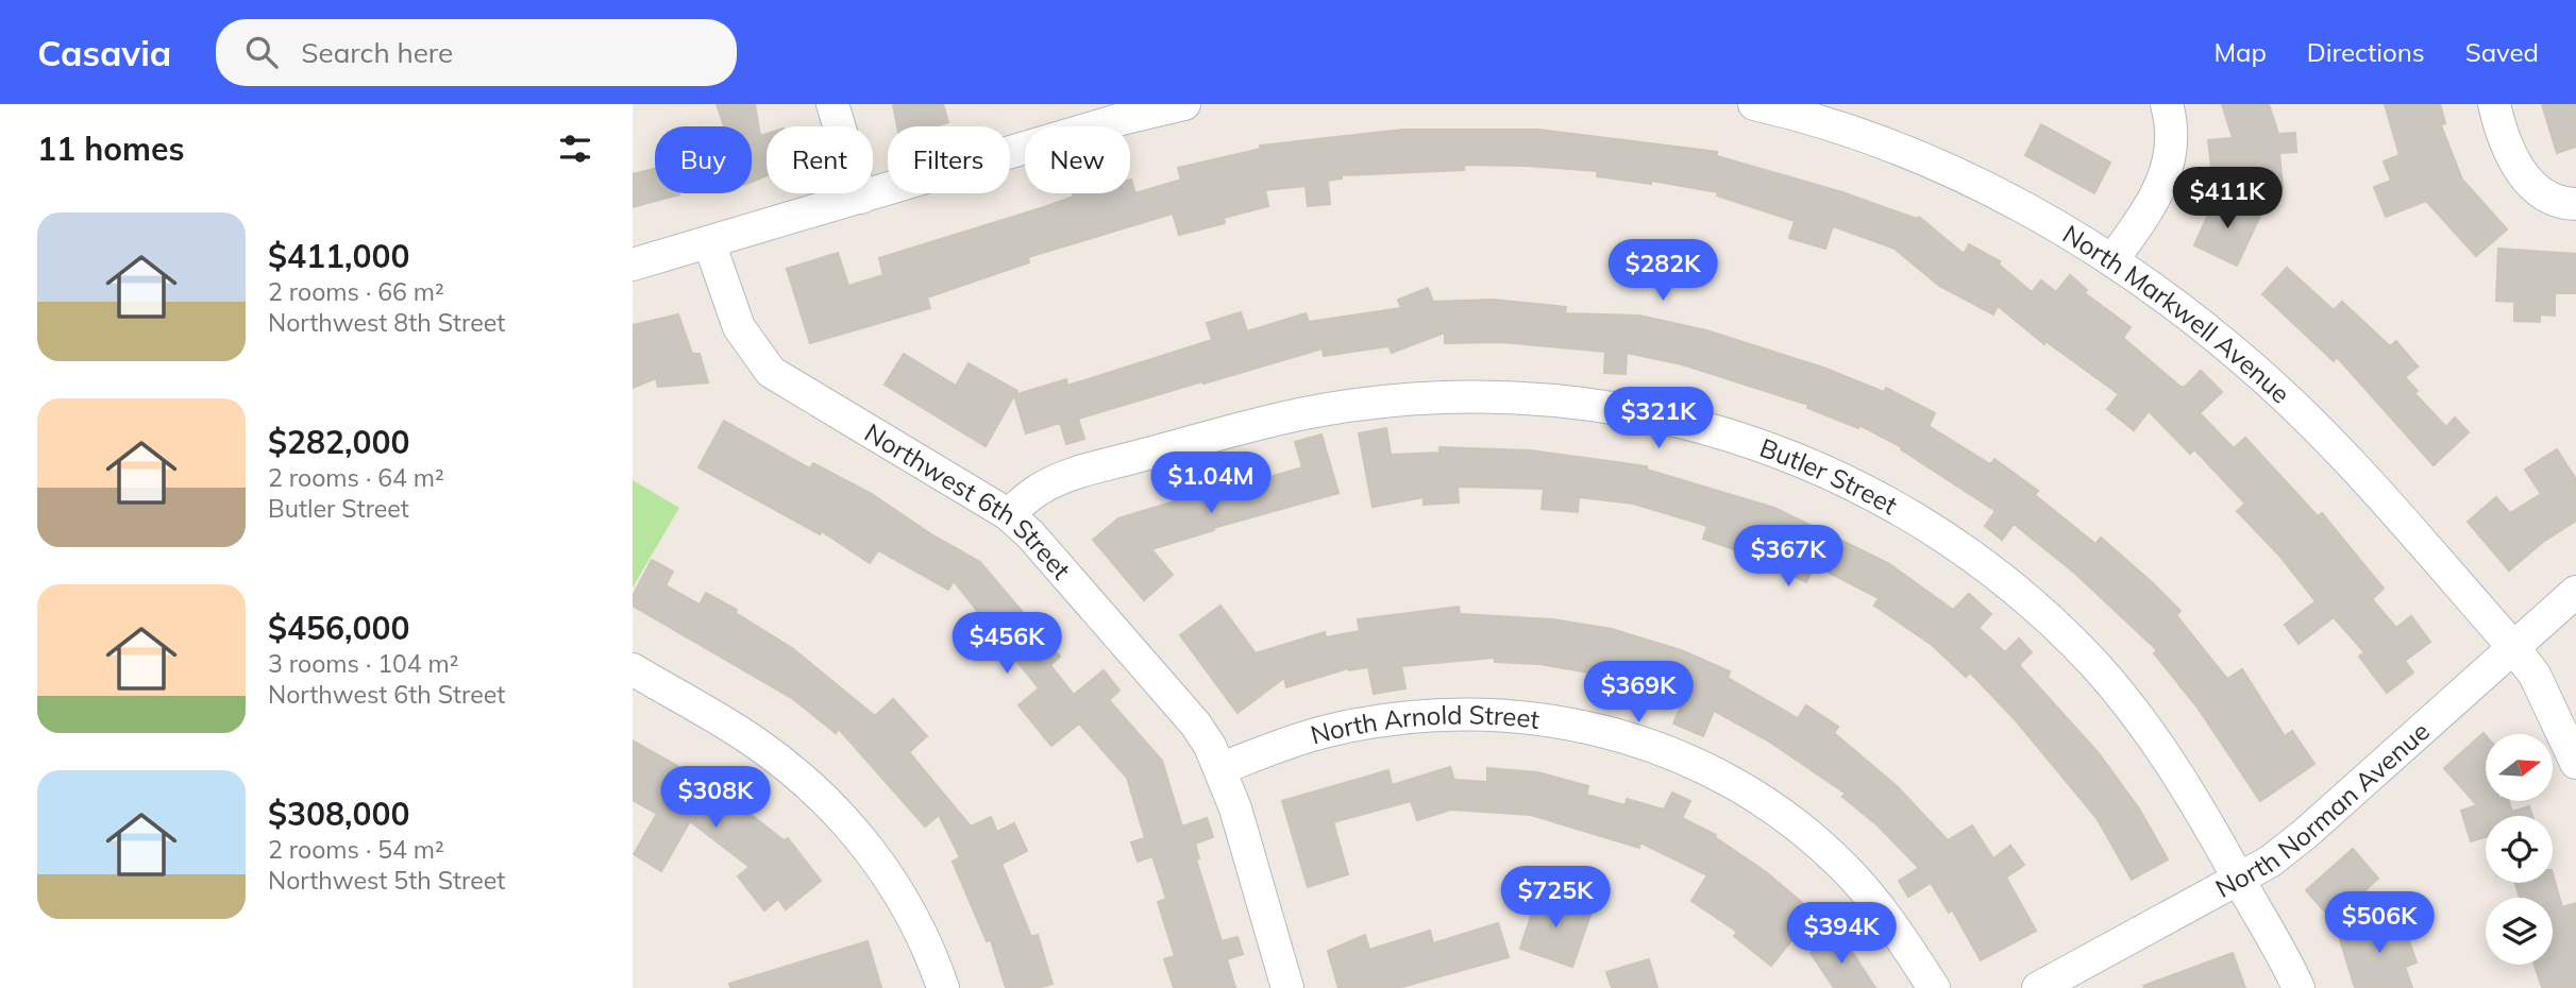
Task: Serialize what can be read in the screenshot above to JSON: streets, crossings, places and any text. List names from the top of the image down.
{
  "streets": {
    "street": [
      "North Markwell Avenue",
      "Butler Street",
      "Northwest 6th Street",
      "North Arnold Street",
      "North Norman Avenue"
    ]
  },
  "crossings": [
    ["North Markwell Avenue", "North Norman Avenue"],
    ["Butler Street", "Northwest 6th Street"],
    ["Butler Street", "North Norman Avenue"],
    ["Northwest 6th Street", "North Arnold Street"]
  ],
  "north": "right",
  "page": {
    "header": "Casavia",
    "search": "Search here",
    "nav": ["Map", "Directions", "Saved"],
    "heading": "11 homes",
    "chip": [
      "Buy",
      "Rent",
      "Filters",
      "New"
    ],
    "price": [
      "$411K",
      "$282K",
      "$321K",
      "$1.04M",
      "$367K",
      "$456K",
      "$369K",
      "$308K",
      "$725K",
      "$506K",
      "$394K"
    ],
    "list": [
      {
        "name": "$411,000",
        "note": "2 rooms · 66 m² · Northwest 8th Street"
      },
      {
        "name": "$282,000",
        "note": "2 rooms · 64 m² · Butler Street"
      },
      {
        "name": "$456,000",
        "note": "3 rooms · 104 m² · Northwest 6th Street"
      },
      {
        "name": "$308,000",
        "note": "2 rooms · 54 m² · Northwest 5th Street"
      }
    ]
  }
}
